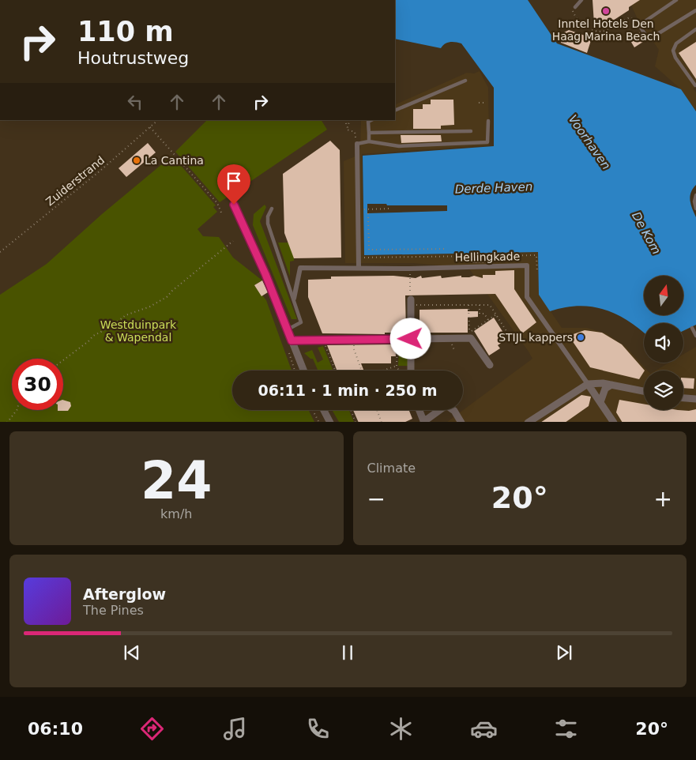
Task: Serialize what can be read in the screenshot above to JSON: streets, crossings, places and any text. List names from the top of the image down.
{
  "streets": {
    "street": ["Hellingkade"],
    "path": ["Zuiderstrand"]
  },
  "water": ["Voorhaven", "Derde Haven", "De Kom"],
  "parks": ["Westduinpark & Wapendal"],
  "places": ["Inntel Hotels Den Haag Marina Beach", "La Cantina", "STIJL kappers"],
  "north": "top",
  "page": {
    "turn": ["110 m", "Houtrustweg"],
    "limit": "30",
    "trip": "06:11 · 1 min · 250 m",
    "tile": [
      ["24", "km/h"],
      "Climate"
    ],
    "heat": ["−", "20°", "+"],
    "song": ["Afterglow", "The Pines"],
    "tabs": ["06:10", "20°"]
  }
}
